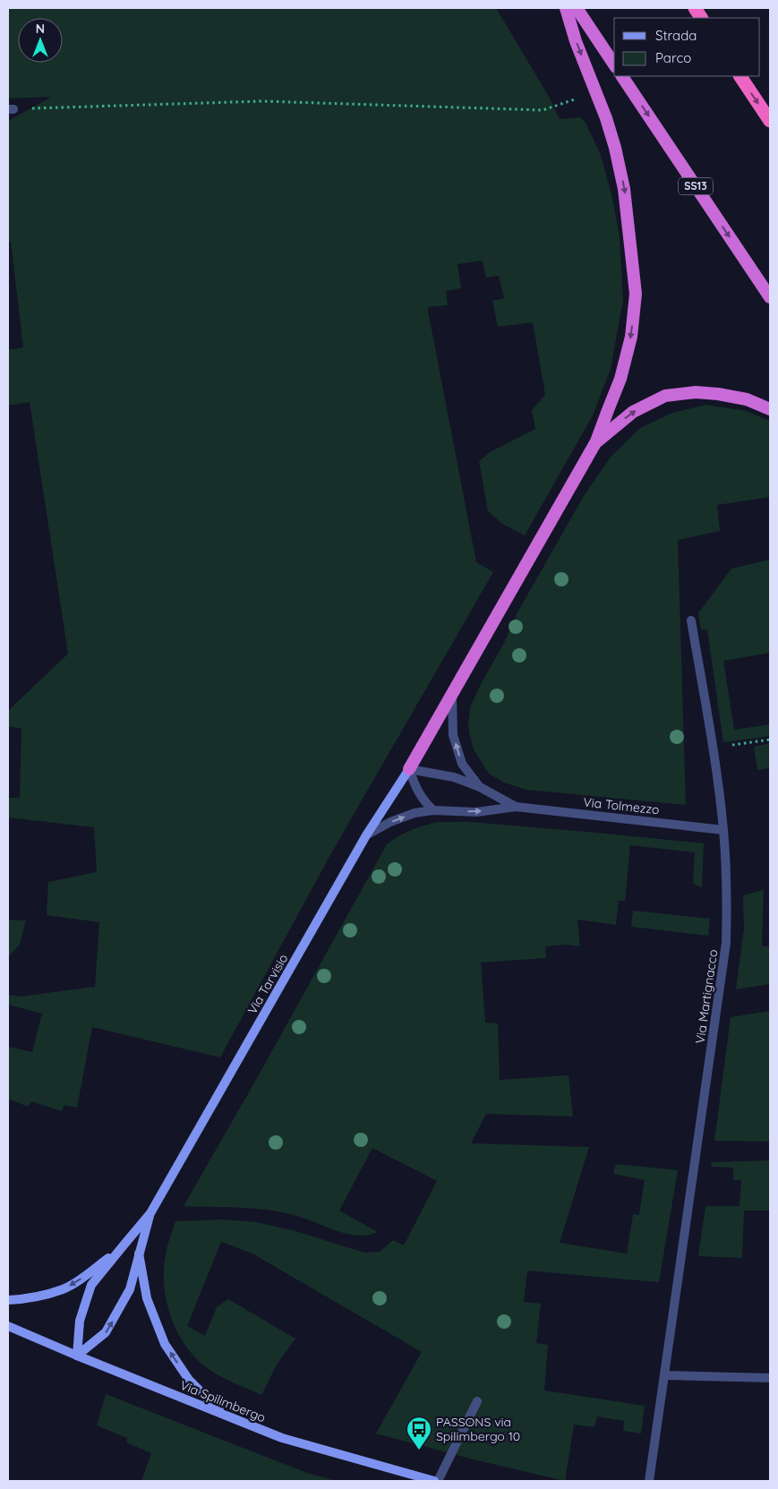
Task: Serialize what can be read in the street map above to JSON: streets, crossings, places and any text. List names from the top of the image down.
{
  "streets": {
    "highway": ["SS13"],
    "main road": ["Via Tarvisio", "Via Spilimbergo"],
    "street": ["Via Tolmezzo", "Via Martignacco"]
  },
  "crossings": [
    ["Via Tolmezzo", "Via Tarvisio"],
    ["Via Tolmezzo", "Via Martignacco"],
    ["Via Tarvisio", "Via Spilimbergo"]
  ],
  "places": {
    "bus stop": ["PASSONS via Spilimbergo 10"]
  },
  "legend": ["Strada", "Parco"],
  "north": "top"
}
